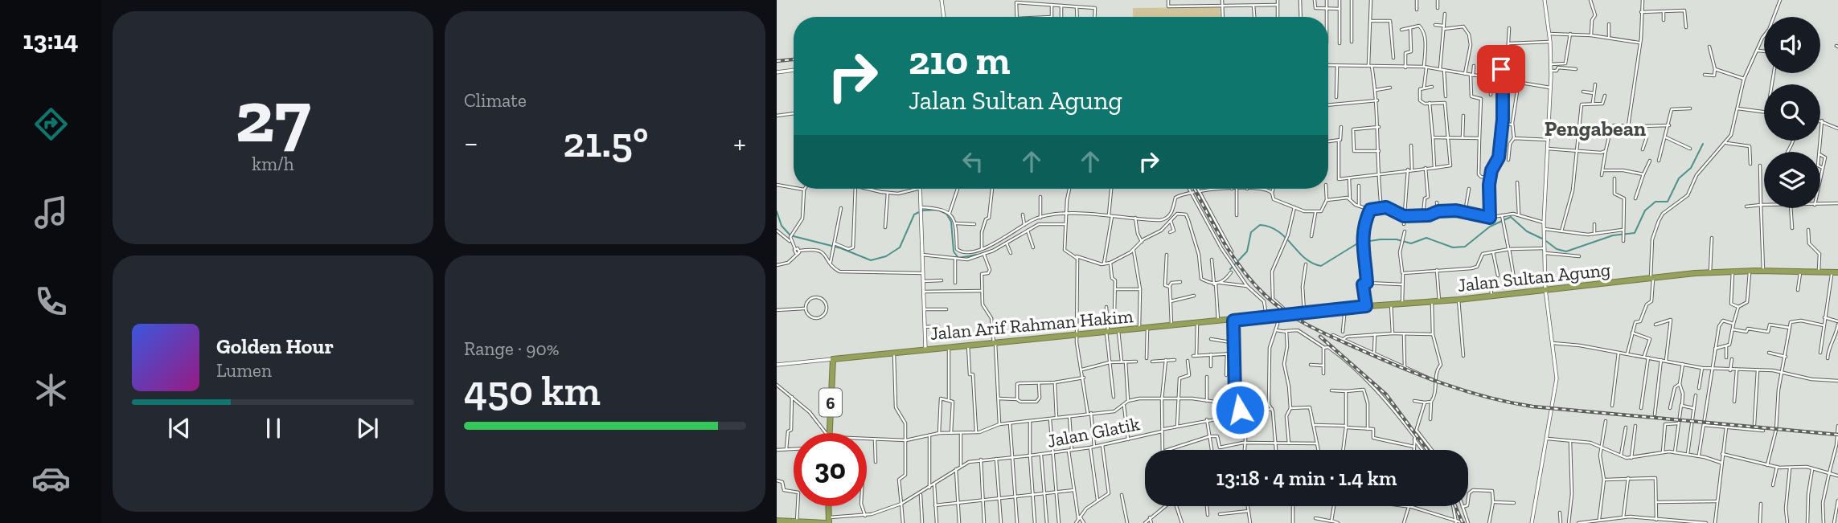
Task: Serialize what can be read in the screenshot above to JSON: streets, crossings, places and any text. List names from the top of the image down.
{
  "streets": {
    "highway": ["Jalan Sultan Agung", "Jalan Arif Rahman Hakim", "6"],
    "street": ["Jalan Glatik"]
  },
  "crossings": [
    ["Jalan Sultan Agung", "Jalan Arif Rahman Hakim"],
    ["Jalan Arif Rahman Hakim", "6"]
  ],
  "districts": ["Pengabean"],
  "page": {
    "tabs": "13:14",
    "tile": [
      ["27", "km/h"],
      "Climate",
      ["Range · 90%", "450 km"]
    ],
    "turn": ["210 m", "Jalan Sultan Agung"],
    "heat": ["−", "21.5°", "+"],
    "song": ["Golden Hour", "Lumen"],
    "limit": "30",
    "trip": "13:18 · 4 min · 1.4 km"
  }
}
